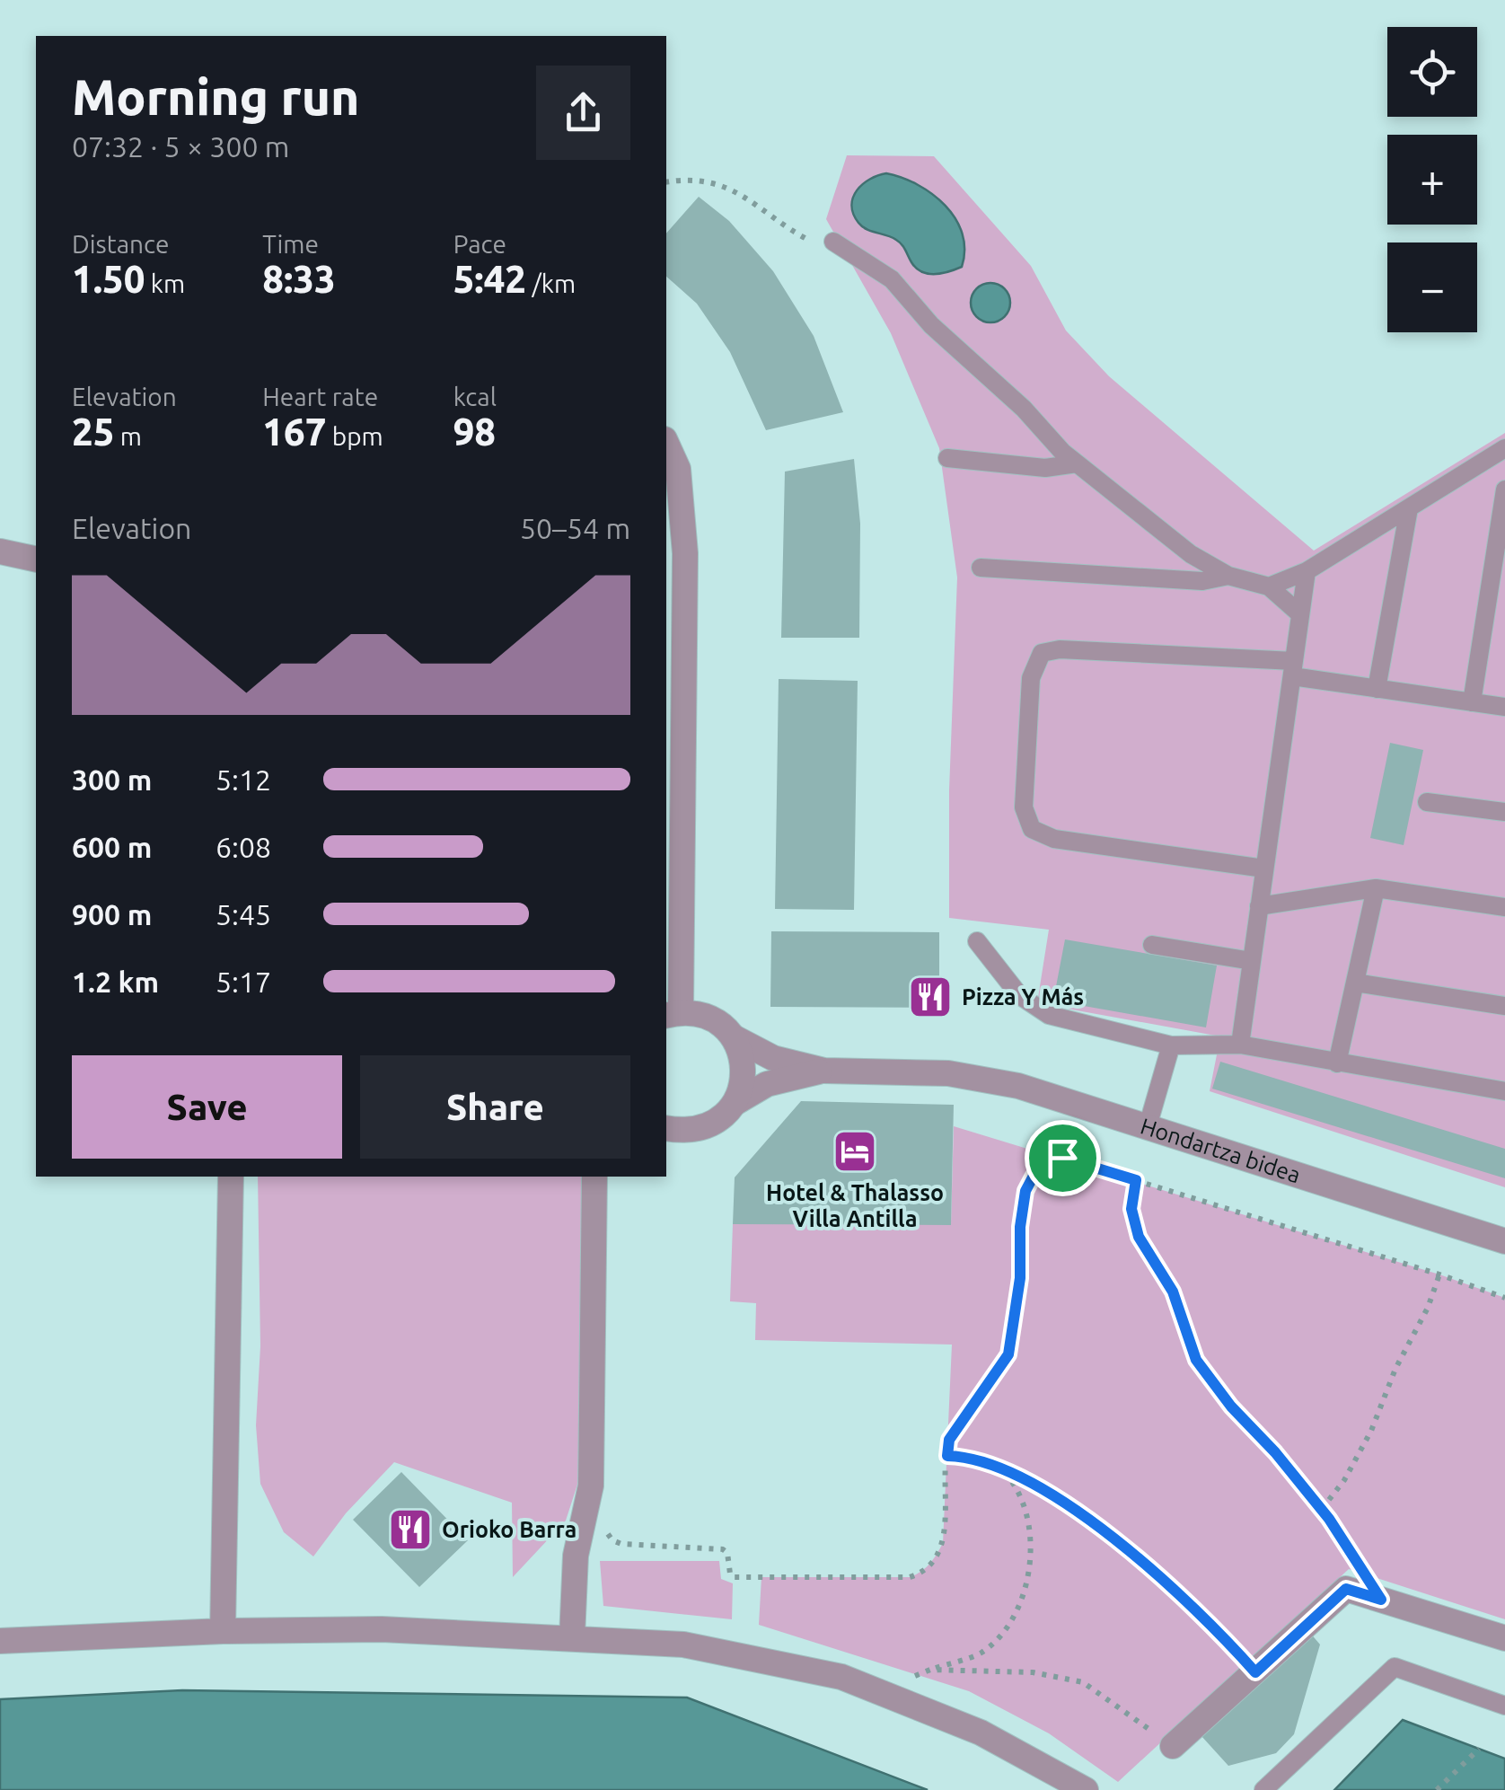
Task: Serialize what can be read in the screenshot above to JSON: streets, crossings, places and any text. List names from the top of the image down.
{
  "streets": {
    "street": ["Hondartza bidea"]
  },
  "places": {
    "restaurant": ["Pizza Y Más", "Orioko Barra"],
    "hotel": ["Hotel & Thalasso Villa Antilla"]
  },
  "page": {
    "map_buttons": ["+", "−"],
    "heading": ["Morning run", "07:32 · 5 × 300 m"],
    "stats": [
      ["Distance", "1.50 km"],
      ["Time", "8:33"],
      ["Pace", "5:42 /km"],
      ["Elevation", "25 m"],
      ["Heart rate", "167 bpm"],
      ["kcal", "98"]
    ],
    "chart": ["Elevation", "50–54 m"],
    "list": [
      {
        "name": "300 m",
        "note": "5:12"
      },
      {
        "name": "600 m",
        "note": "6:08"
      },
      {
        "name": "900 m",
        "note": "5:45"
      },
      {
        "name": "1.2 km",
        "note": "5:17"
      }
    ],
    "buttons": ["Save", "Share"]
  }
}
